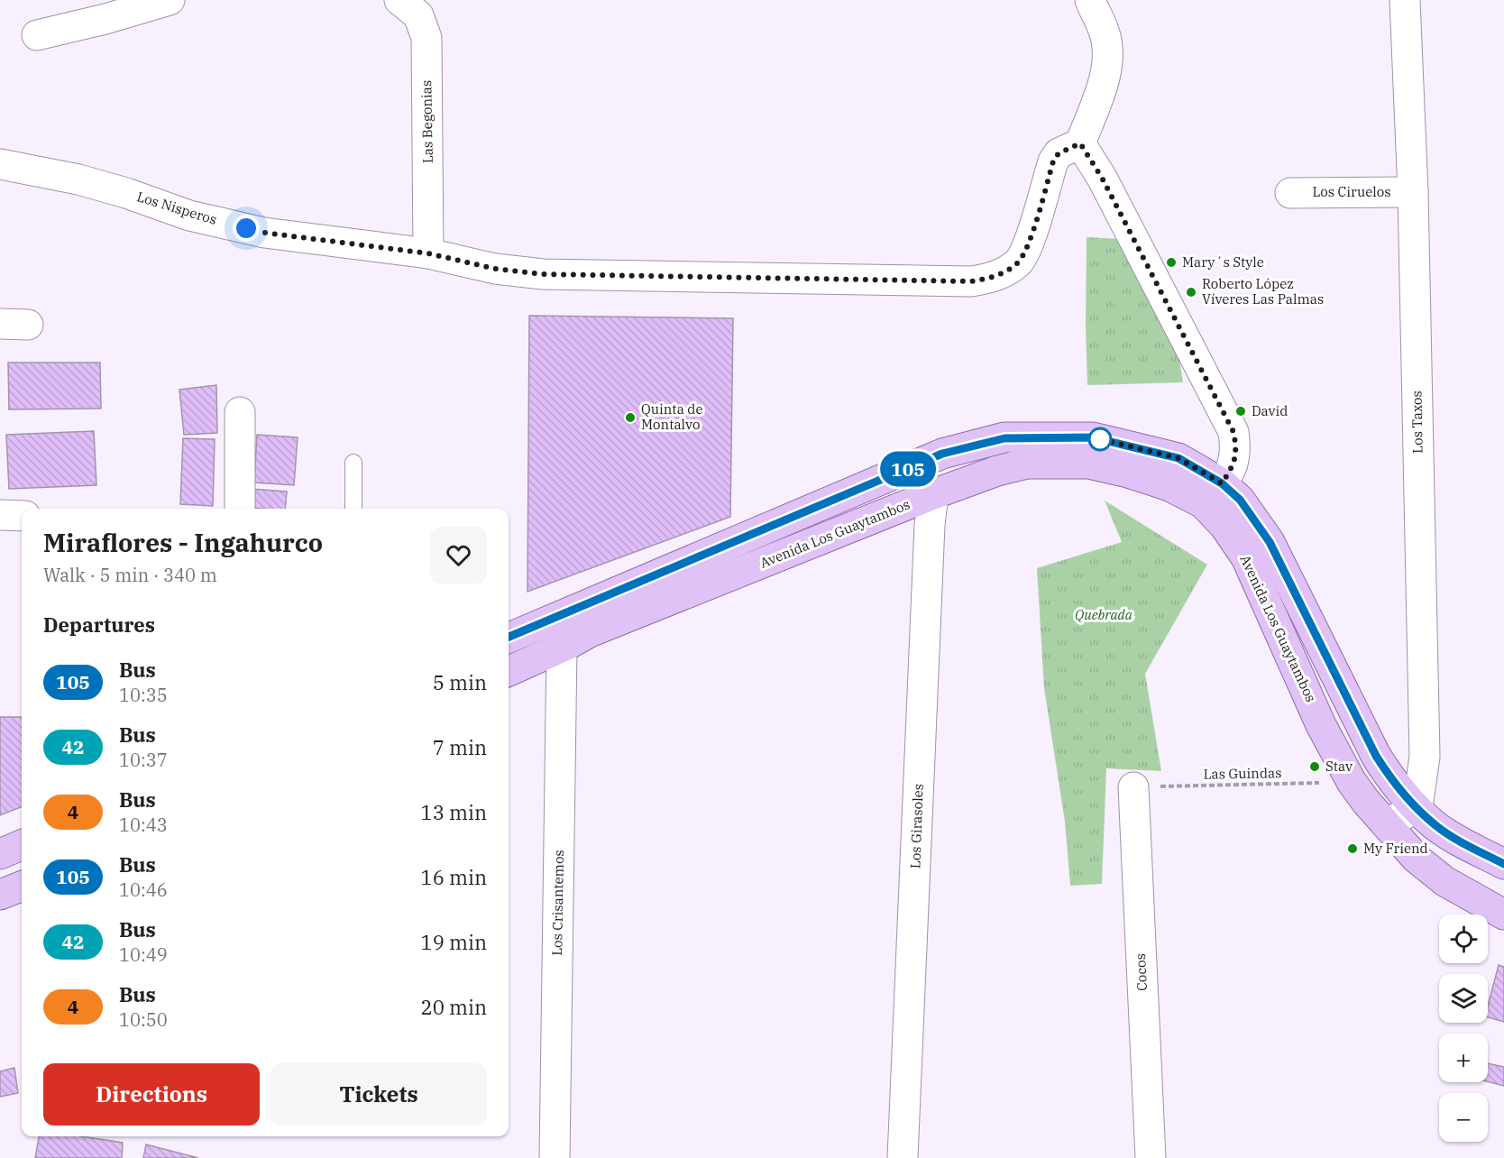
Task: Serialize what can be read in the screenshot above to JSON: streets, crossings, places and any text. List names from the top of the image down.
{
  "streets": {
    "main road": ["Avenida Los Guaytambos"],
    "street": [
      "Las Begonias",
      "Los Ciruelos",
      "Los Nisperos",
      "Los Taxos",
      "Los Girasoles",
      "Los Crisantemos",
      "Cocos"
    ],
    "path": ["Las Guindas"]
  },
  "crossings": [
    ["Las Begonias", "Los Nisperos"],
    ["Los Ciruelos", "Los Taxos"],
    ["Los Taxos", "Avenida Los Guaytambos"],
    ["Avenida Los Guaytambos", "Las Guindas"],
    ["Avenida Los Guaytambos", "Los Girasoles"],
    ["Avenida Los Guaytambos", "Los Crisantemos"],
    ["Las Guindas", "Cocos"]
  ],
  "parks": ["Quebrada"],
  "places": [
    "Mary´s Style",
    "Roberto López Víveres Las Palmas",
    "David",
    "Quinta de Montalvo",
    "Stav",
    "My Friend"
  ],
  "lines": ["bus line 105"],
  "page": {
    "on_map": "105",
    "heading": [
      ["Miraflores - Ingahurco", "Walk · 5 min · 340 m"],
      "Departures"
    ],
    "list": [
      {
        "mark": "105",
        "name": "Bus",
        "note": "10:35",
        "value": "5 min"
      },
      {
        "mark": "42",
        "name": "Bus",
        "note": "10:37",
        "value": "7 min"
      },
      {
        "mark": "4",
        "name": "Bus",
        "note": "10:43",
        "value": "13 min"
      },
      {
        "mark": "105",
        "name": "Bus",
        "note": "10:46",
        "value": "16 min"
      },
      {
        "mark": "42",
        "name": "Bus",
        "note": "10:49",
        "value": "19 min"
      },
      {
        "mark": "4",
        "name": "Bus",
        "note": "10:50",
        "value": "20 min"
      }
    ],
    "map_buttons": ["+", "−"],
    "buttons": ["Directions", "Tickets"]
  }
}
